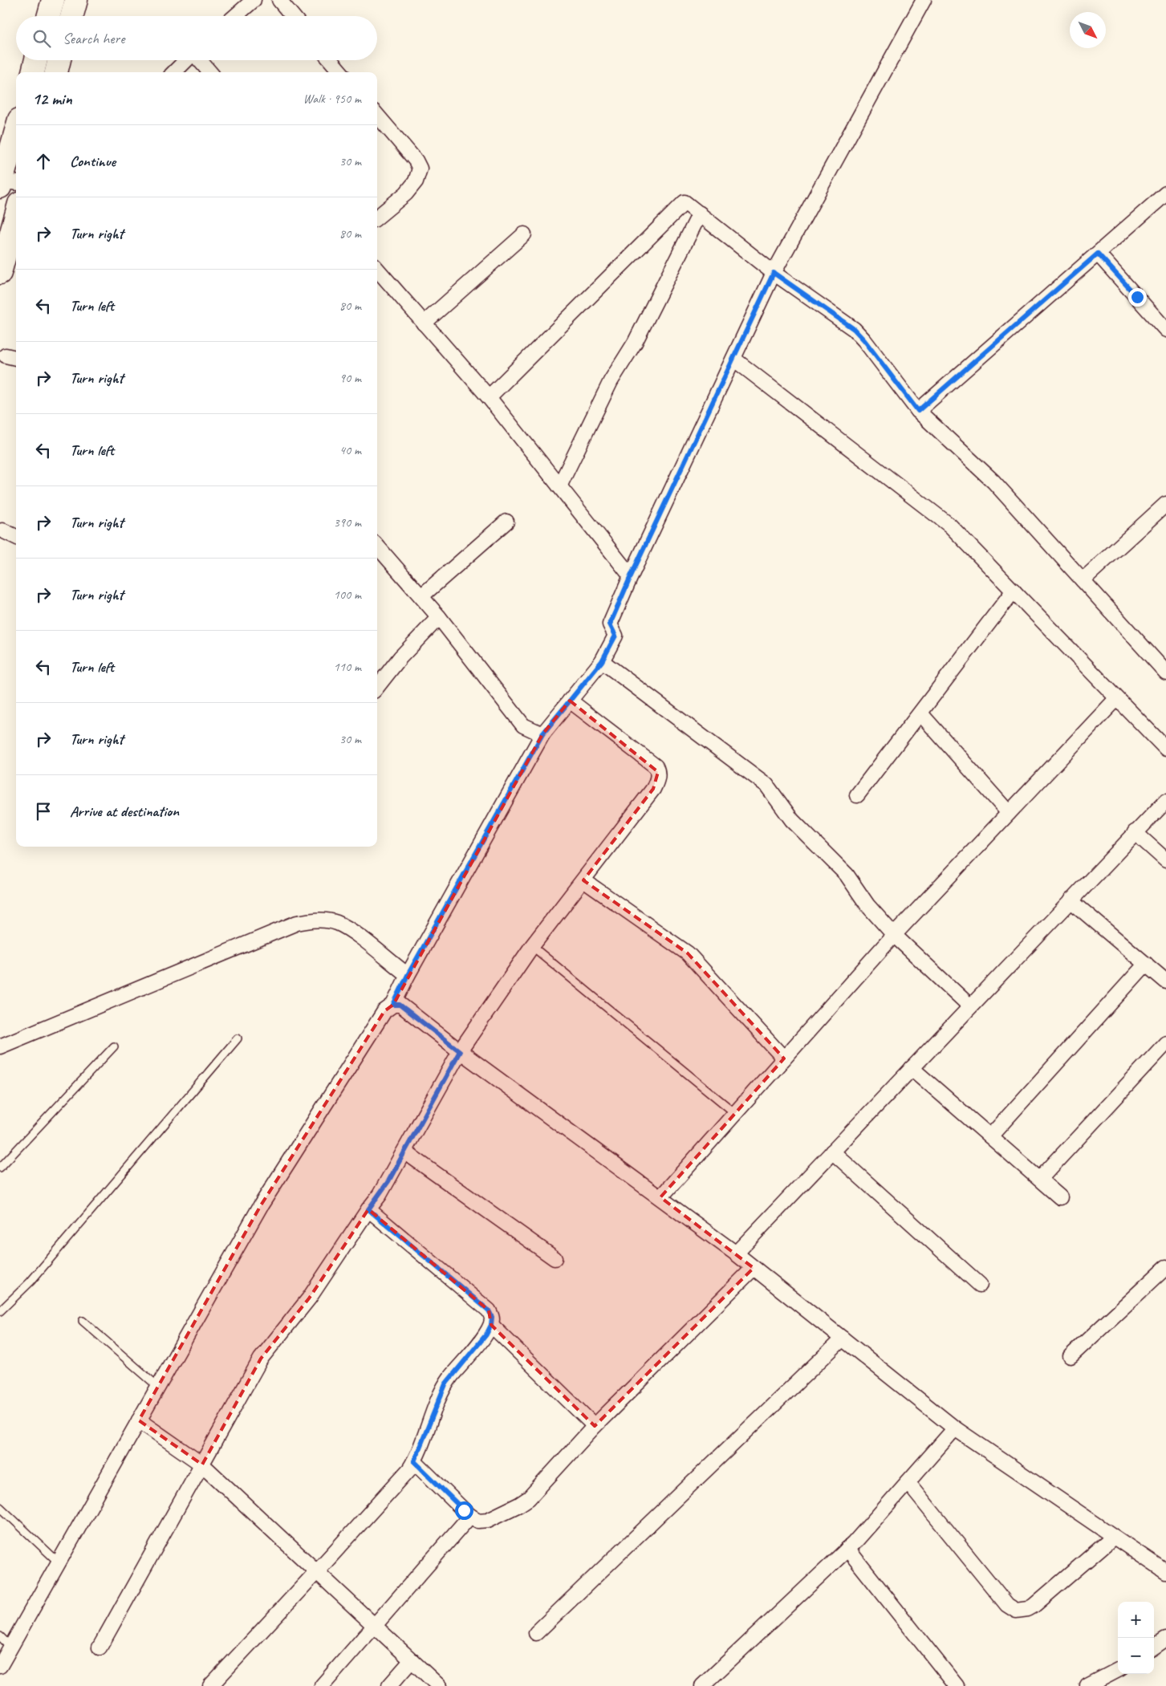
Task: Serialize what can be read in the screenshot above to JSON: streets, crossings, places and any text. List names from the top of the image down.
{
  "north": "bottom right",
  "page": {
    "search": "Search here",
    "heading": ["12 min", "Walk · 950 m"],
    "list": [
      ["Continue", "30 m"],
      ["Turn right", "80 m"],
      ["Turn left", "80 m"],
      ["Turn right", "90 m"],
      ["Turn left", "40 m"],
      ["Turn right", "390 m"],
      ["Turn right", "100 m"],
      ["Turn left", "110 m"],
      ["Turn right", "30 m"],
      "Arrive at destination"
    ],
    "map_buttons": ["+", "−"]
  }
}
